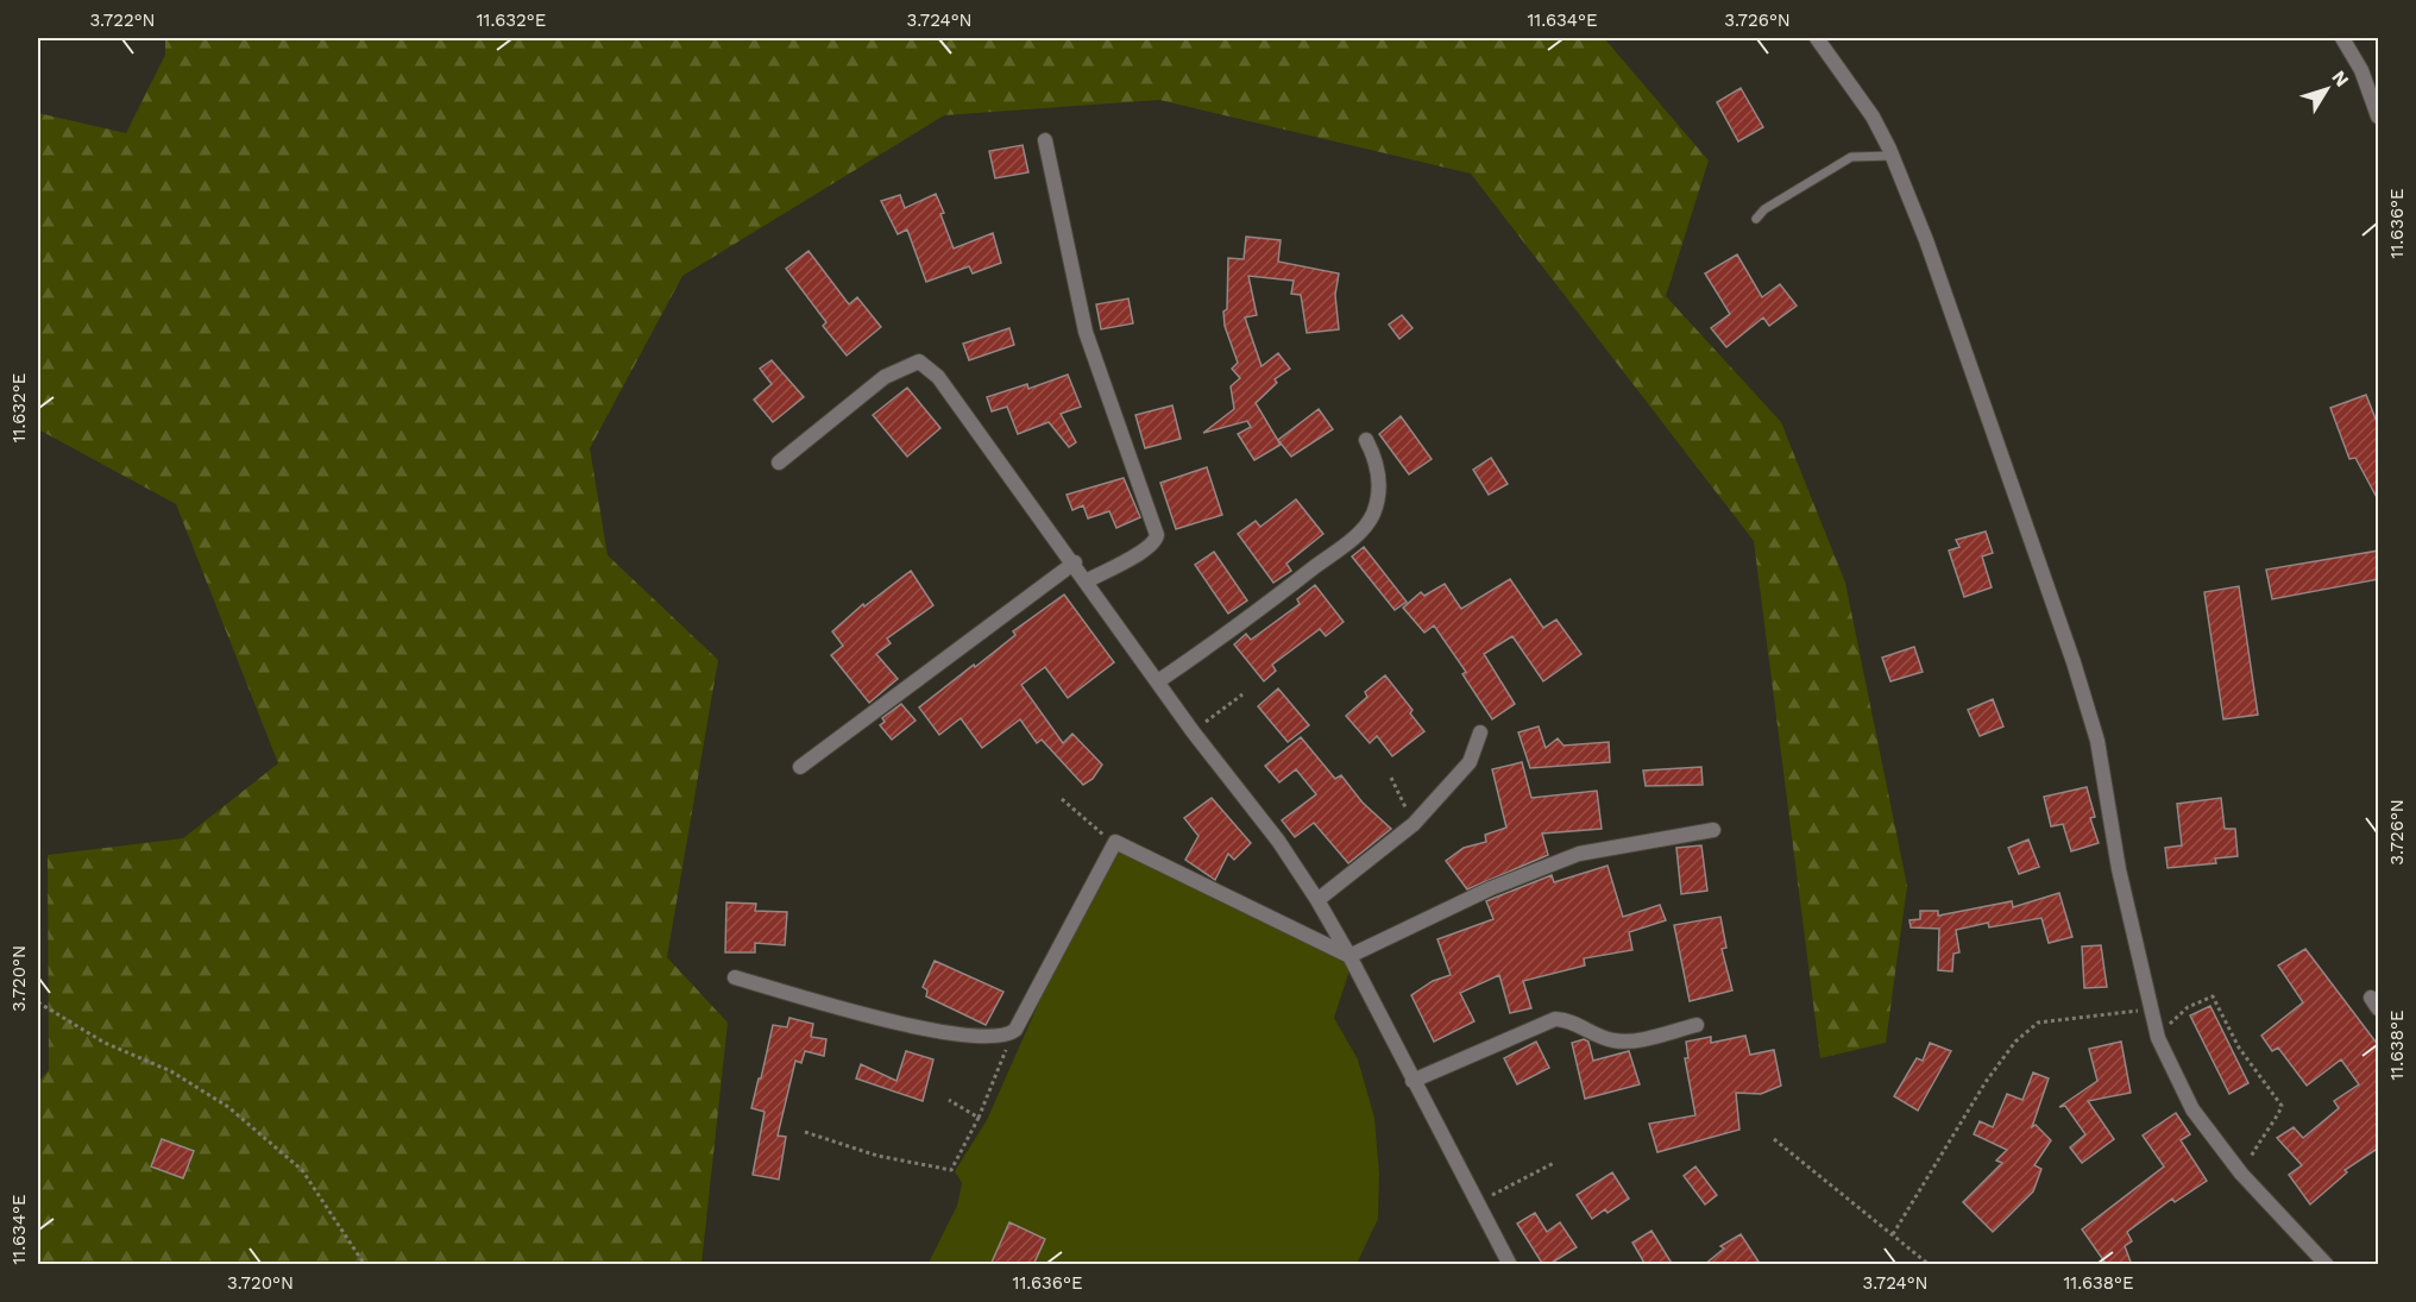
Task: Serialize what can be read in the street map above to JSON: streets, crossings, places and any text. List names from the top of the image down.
{
  "north": "top right",
  "coordinates": [
    "3.722°N",
    "11.632°E",
    "3.724°N",
    "11.634°E",
    "3.726°N",
    "11.636°E",
    "3.720°N",
    "11.638°E"
  ]
}
